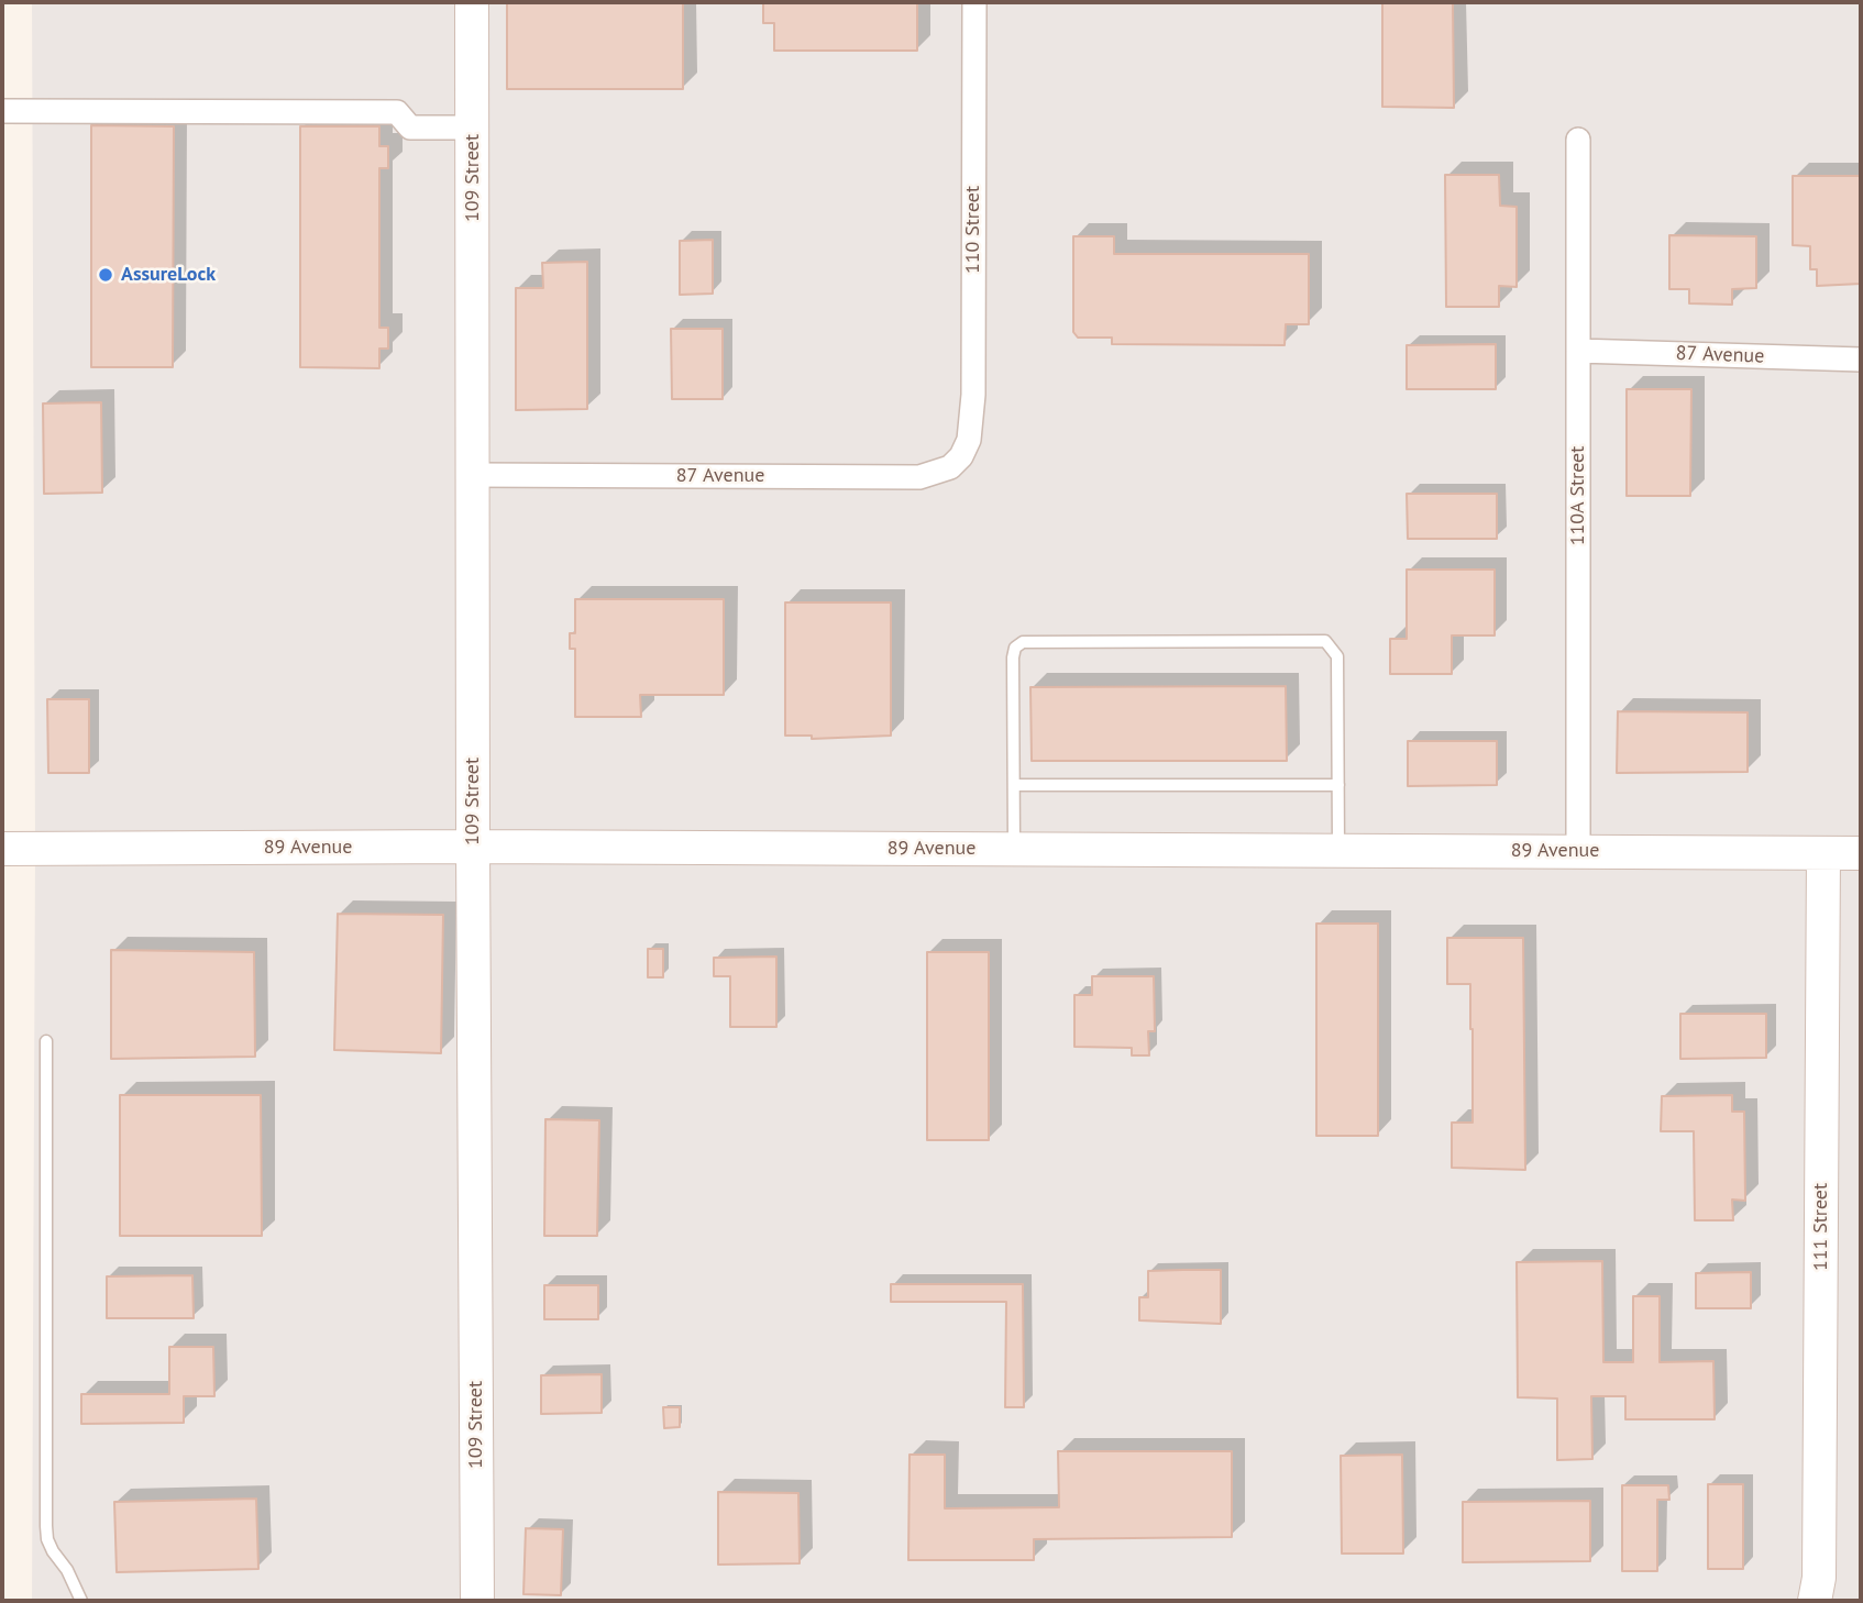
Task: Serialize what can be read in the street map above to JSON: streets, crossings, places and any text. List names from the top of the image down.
{
  "streets": {
    "street": [
      "109 Street",
      "110 Street",
      "87 Avenue",
      "110A Street",
      "89 Avenue",
      "111 Street"
    ]
  },
  "crossings": [
    ["109 Street", "87 Avenue"],
    ["109 Street", "89 Avenue"],
    ["110 Street", "87 Avenue"],
    ["87 Avenue", "110A Street"],
    ["110A Street", "89 Avenue"],
    ["89 Avenue", "111 Street"]
  ],
  "places": ["AssureLock"]
}
